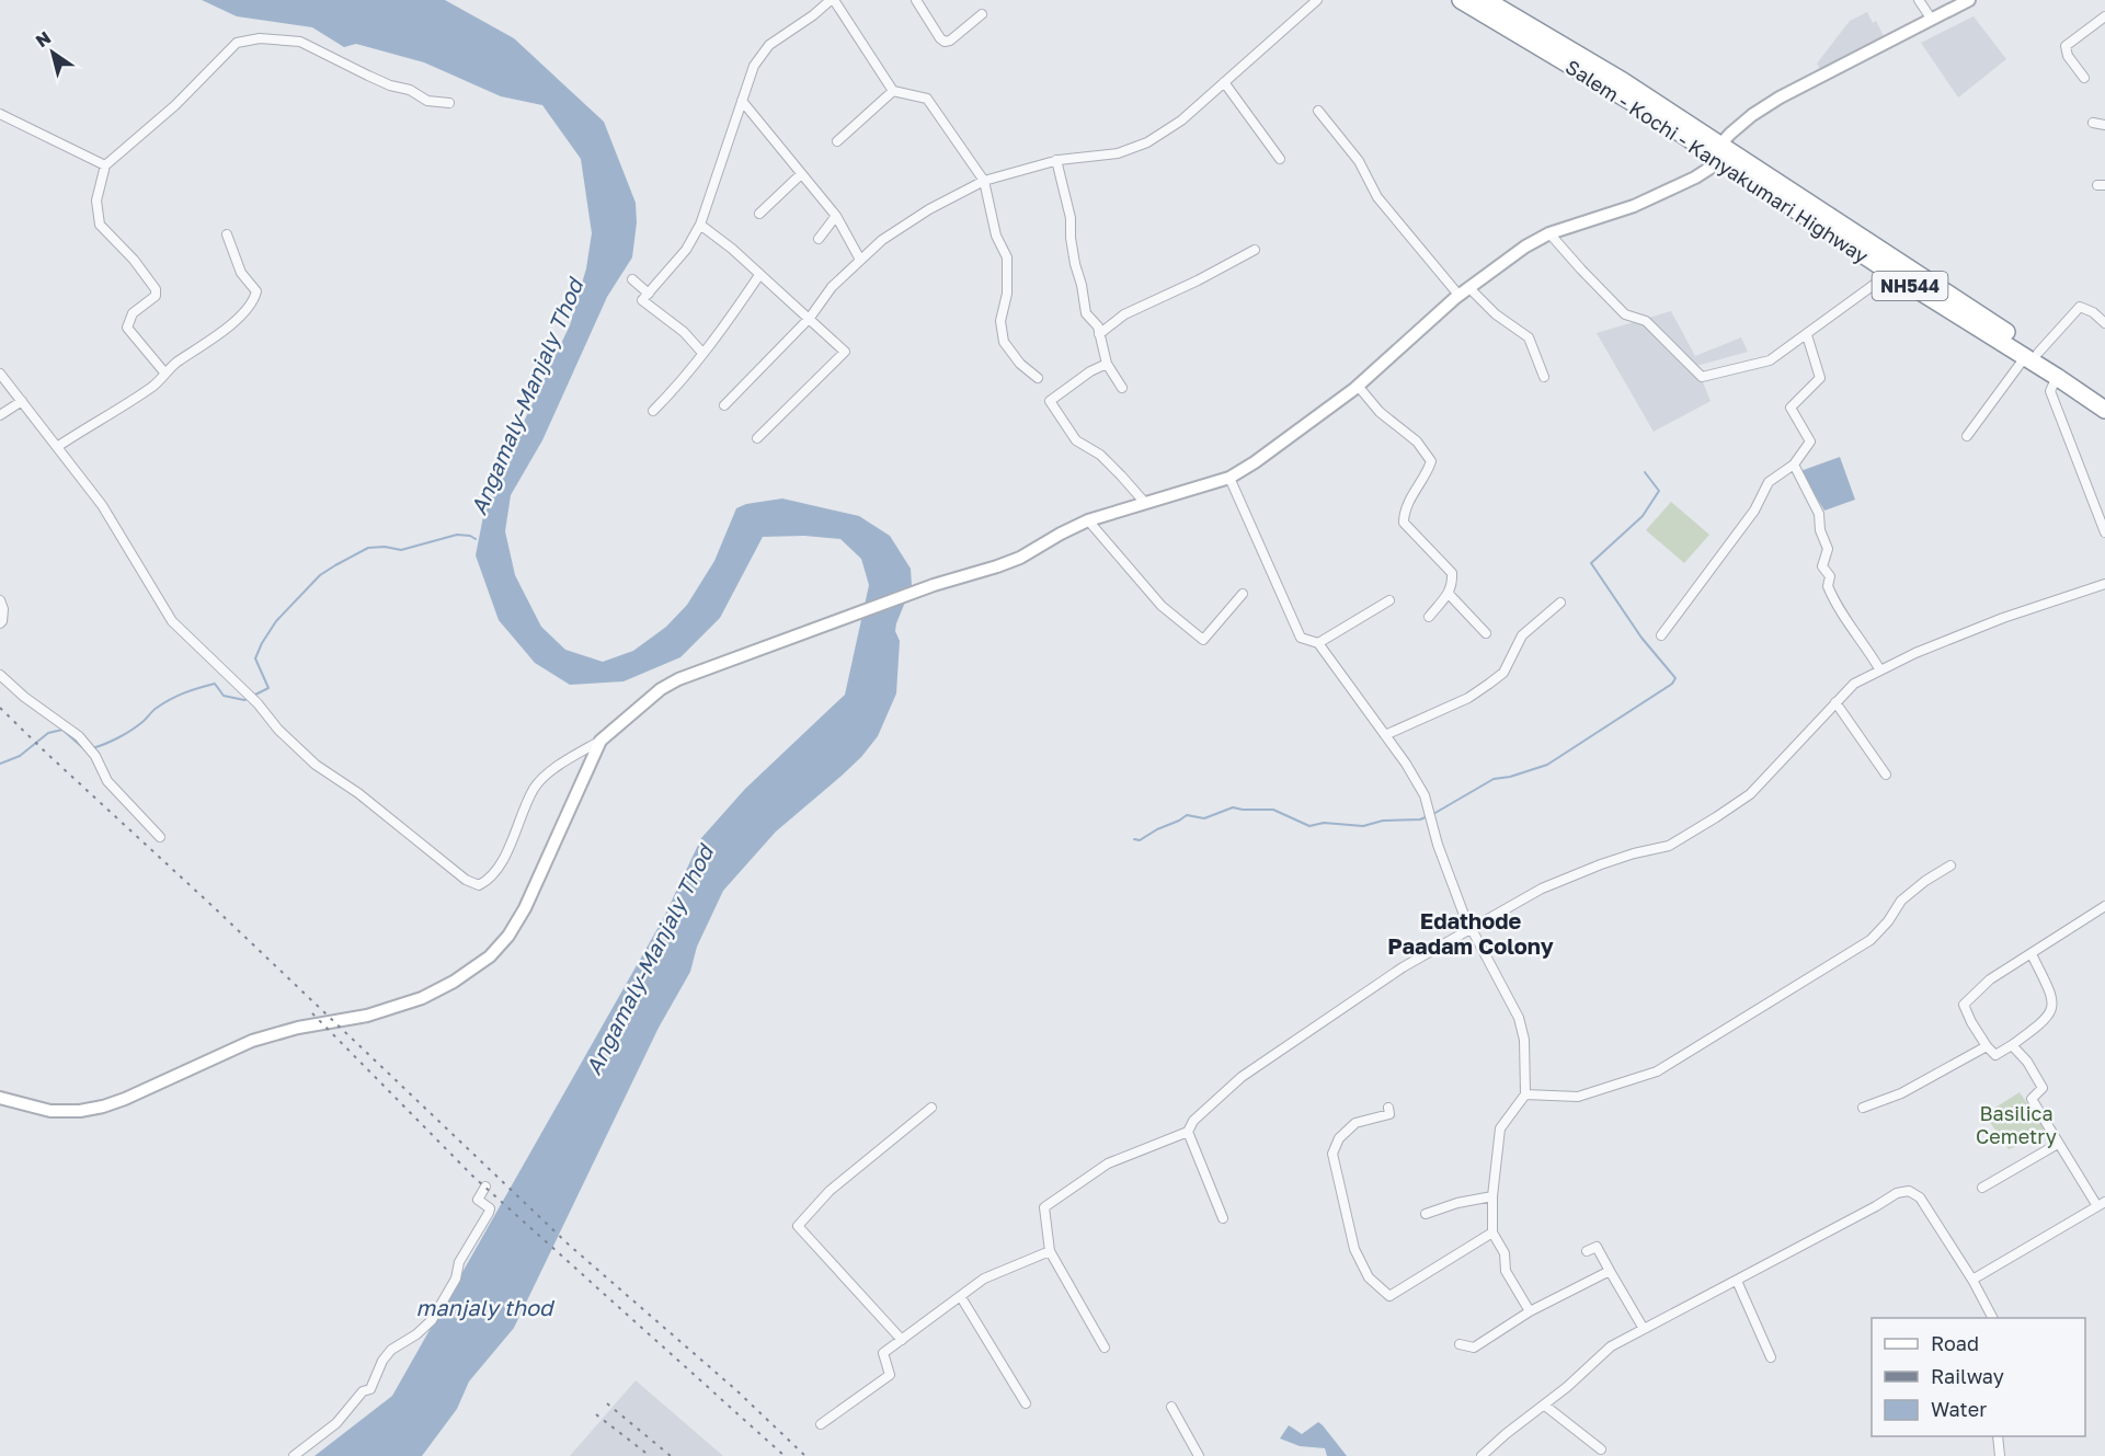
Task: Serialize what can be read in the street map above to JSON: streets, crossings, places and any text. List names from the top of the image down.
{
  "streets": {
    "highway": ["Salem - Kochi - Kanyakumari Highway", "NH544"]
  },
  "districts": ["Edathode Paadam Colony"],
  "water": ["Angamaly-Manjaly Thod", "manjaly thod"],
  "parks": ["Basilica Cemetry"],
  "legend": ["Road", "Railway", "Water"],
  "north": "top left"
}
